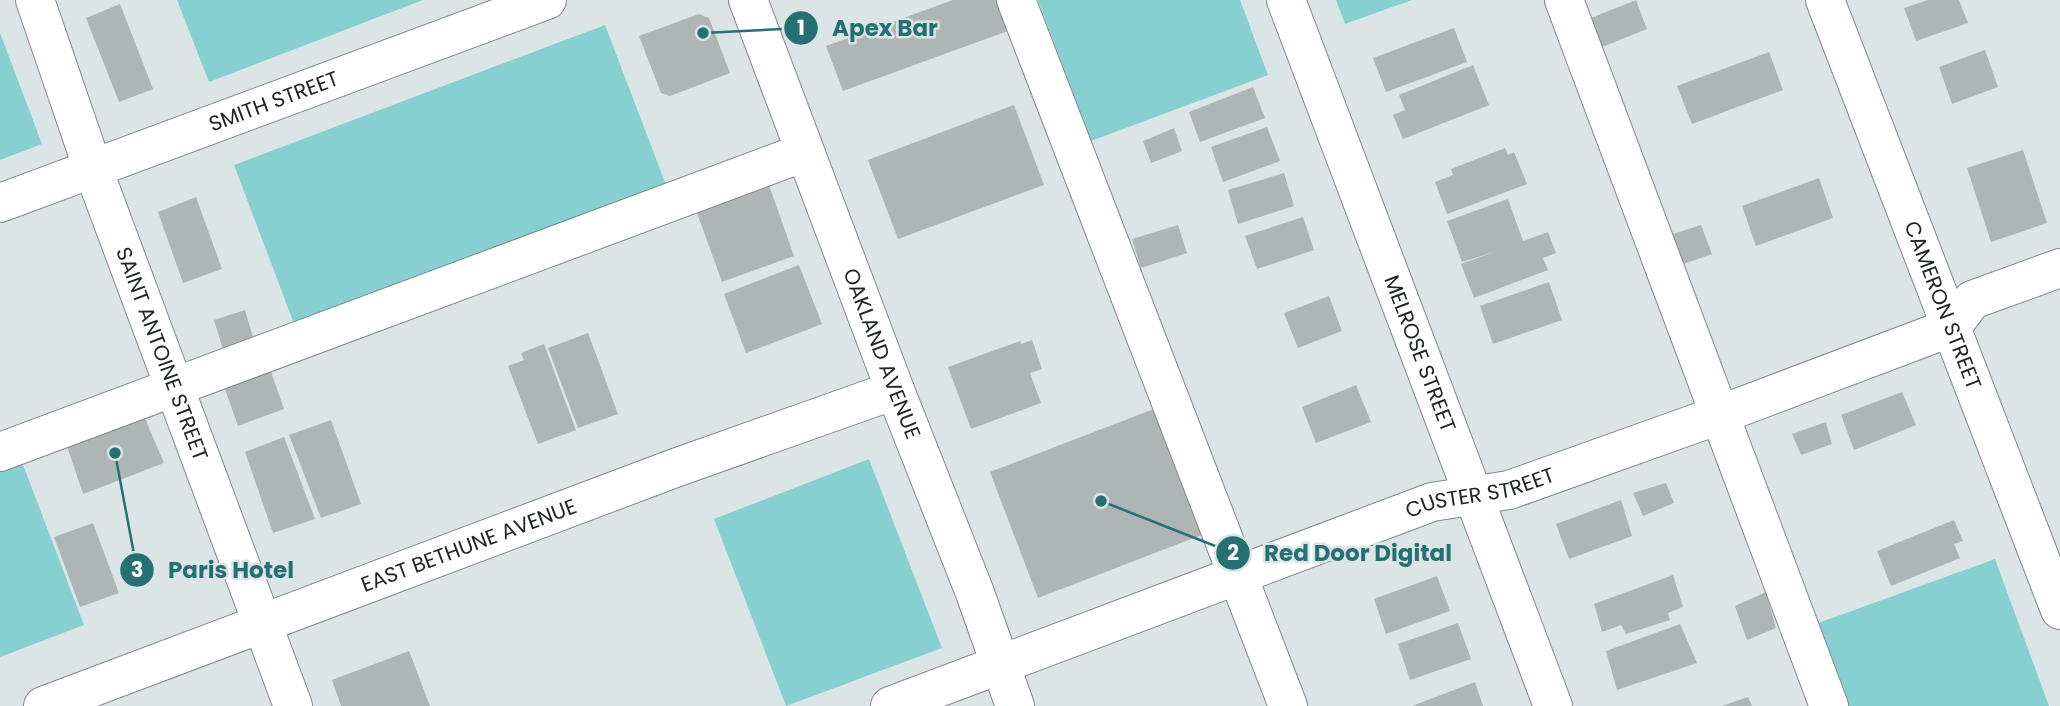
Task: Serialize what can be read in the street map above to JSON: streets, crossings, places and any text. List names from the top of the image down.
{
  "streets": {
    "street": [
      "SMITH STREET",
      "CAMERON STREET",
      "OAKLAND AVENUE",
      "MELROSE STREET",
      "SAINT ANTOINE STREET",
      "CUSTER STREET",
      "EAST BETHUNE AVENUE"
    ]
  },
  "crossings": [
    ["SMITH STREET", "SAINT ANTOINE STREET"],
    ["CAMERON STREET", "CUSTER STREET"],
    ["OAKLAND AVENUE", "CUSTER STREET"],
    ["OAKLAND AVENUE", "EAST BETHUNE AVENUE"],
    ["MELROSE STREET", "CUSTER STREET"],
    ["SAINT ANTOINE STREET", "EAST BETHUNE AVENUE"]
  ],
  "places": ["Apex Bar", "Paris Hotel", "Red Door Digital"]
}
